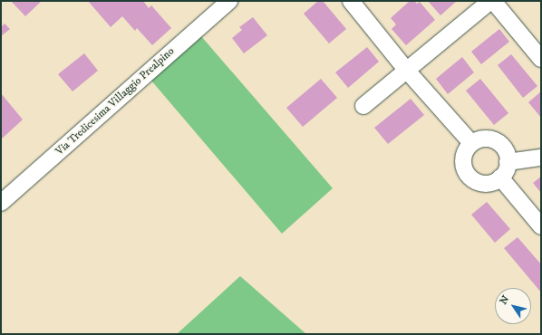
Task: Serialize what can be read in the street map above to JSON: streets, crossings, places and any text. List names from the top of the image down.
{
  "streets": {
    "street": ["Via Tredicesima Villaggio Prealpino"]
  },
  "north": "top left"
}
